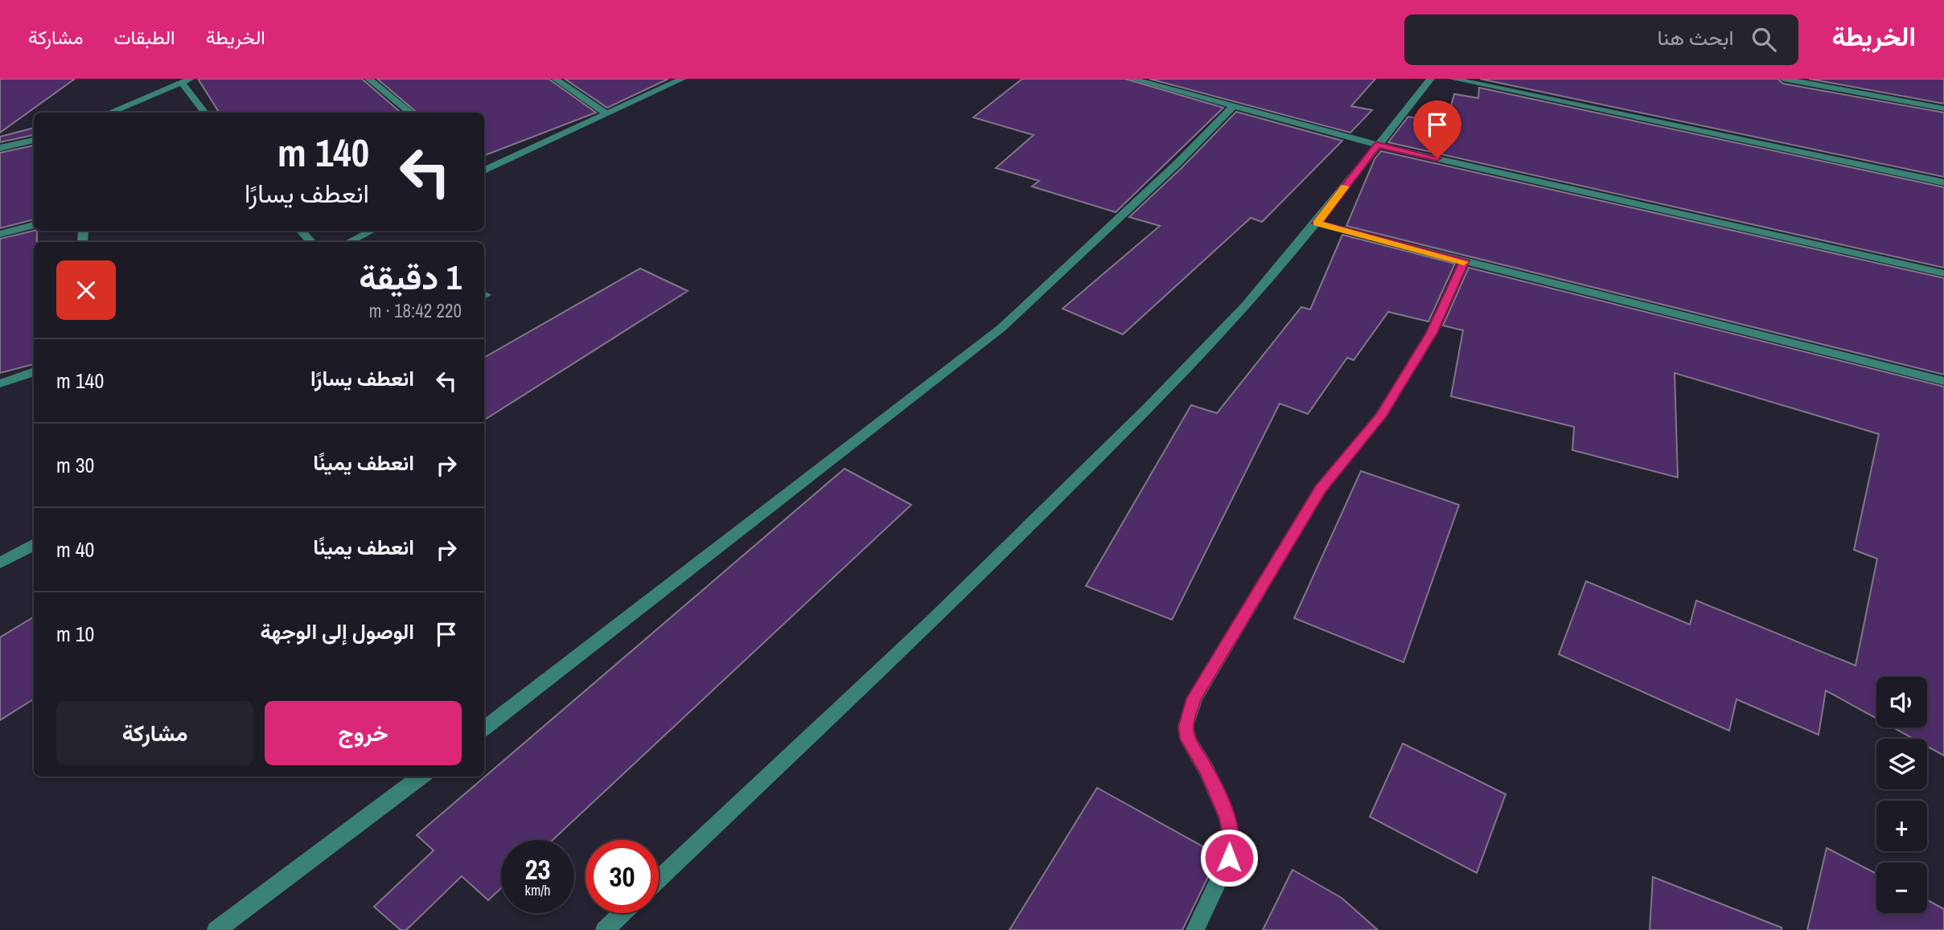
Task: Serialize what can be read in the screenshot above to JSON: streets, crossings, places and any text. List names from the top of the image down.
{
  "page": {
    "header": "الخريطة",
    "search": "ابحث هنا",
    "nav": ["الخريطة", "الطبقات", "مشاركة"],
    "turn": ["140 m", "انعطف يسارًا"],
    "heading": ["1 دقيقة", "220 m · 18:42"],
    "list": [
      {
        "name": "انعطف يسارًا",
        "value": "140 m"
      },
      {
        "name": "انعطف يمينًا",
        "value": "30 m"
      },
      {
        "name": "انعطف يمينًا",
        "value": "40 m"
      },
      {
        "name": "الوصول إلى الوجهة",
        "value": "10 m"
      }
    ],
    "map_buttons": ["+", "−"],
    "buttons": ["خروج", "مشاركة"],
    "speed": "23 km/h",
    "limit": "30"
  }
}
